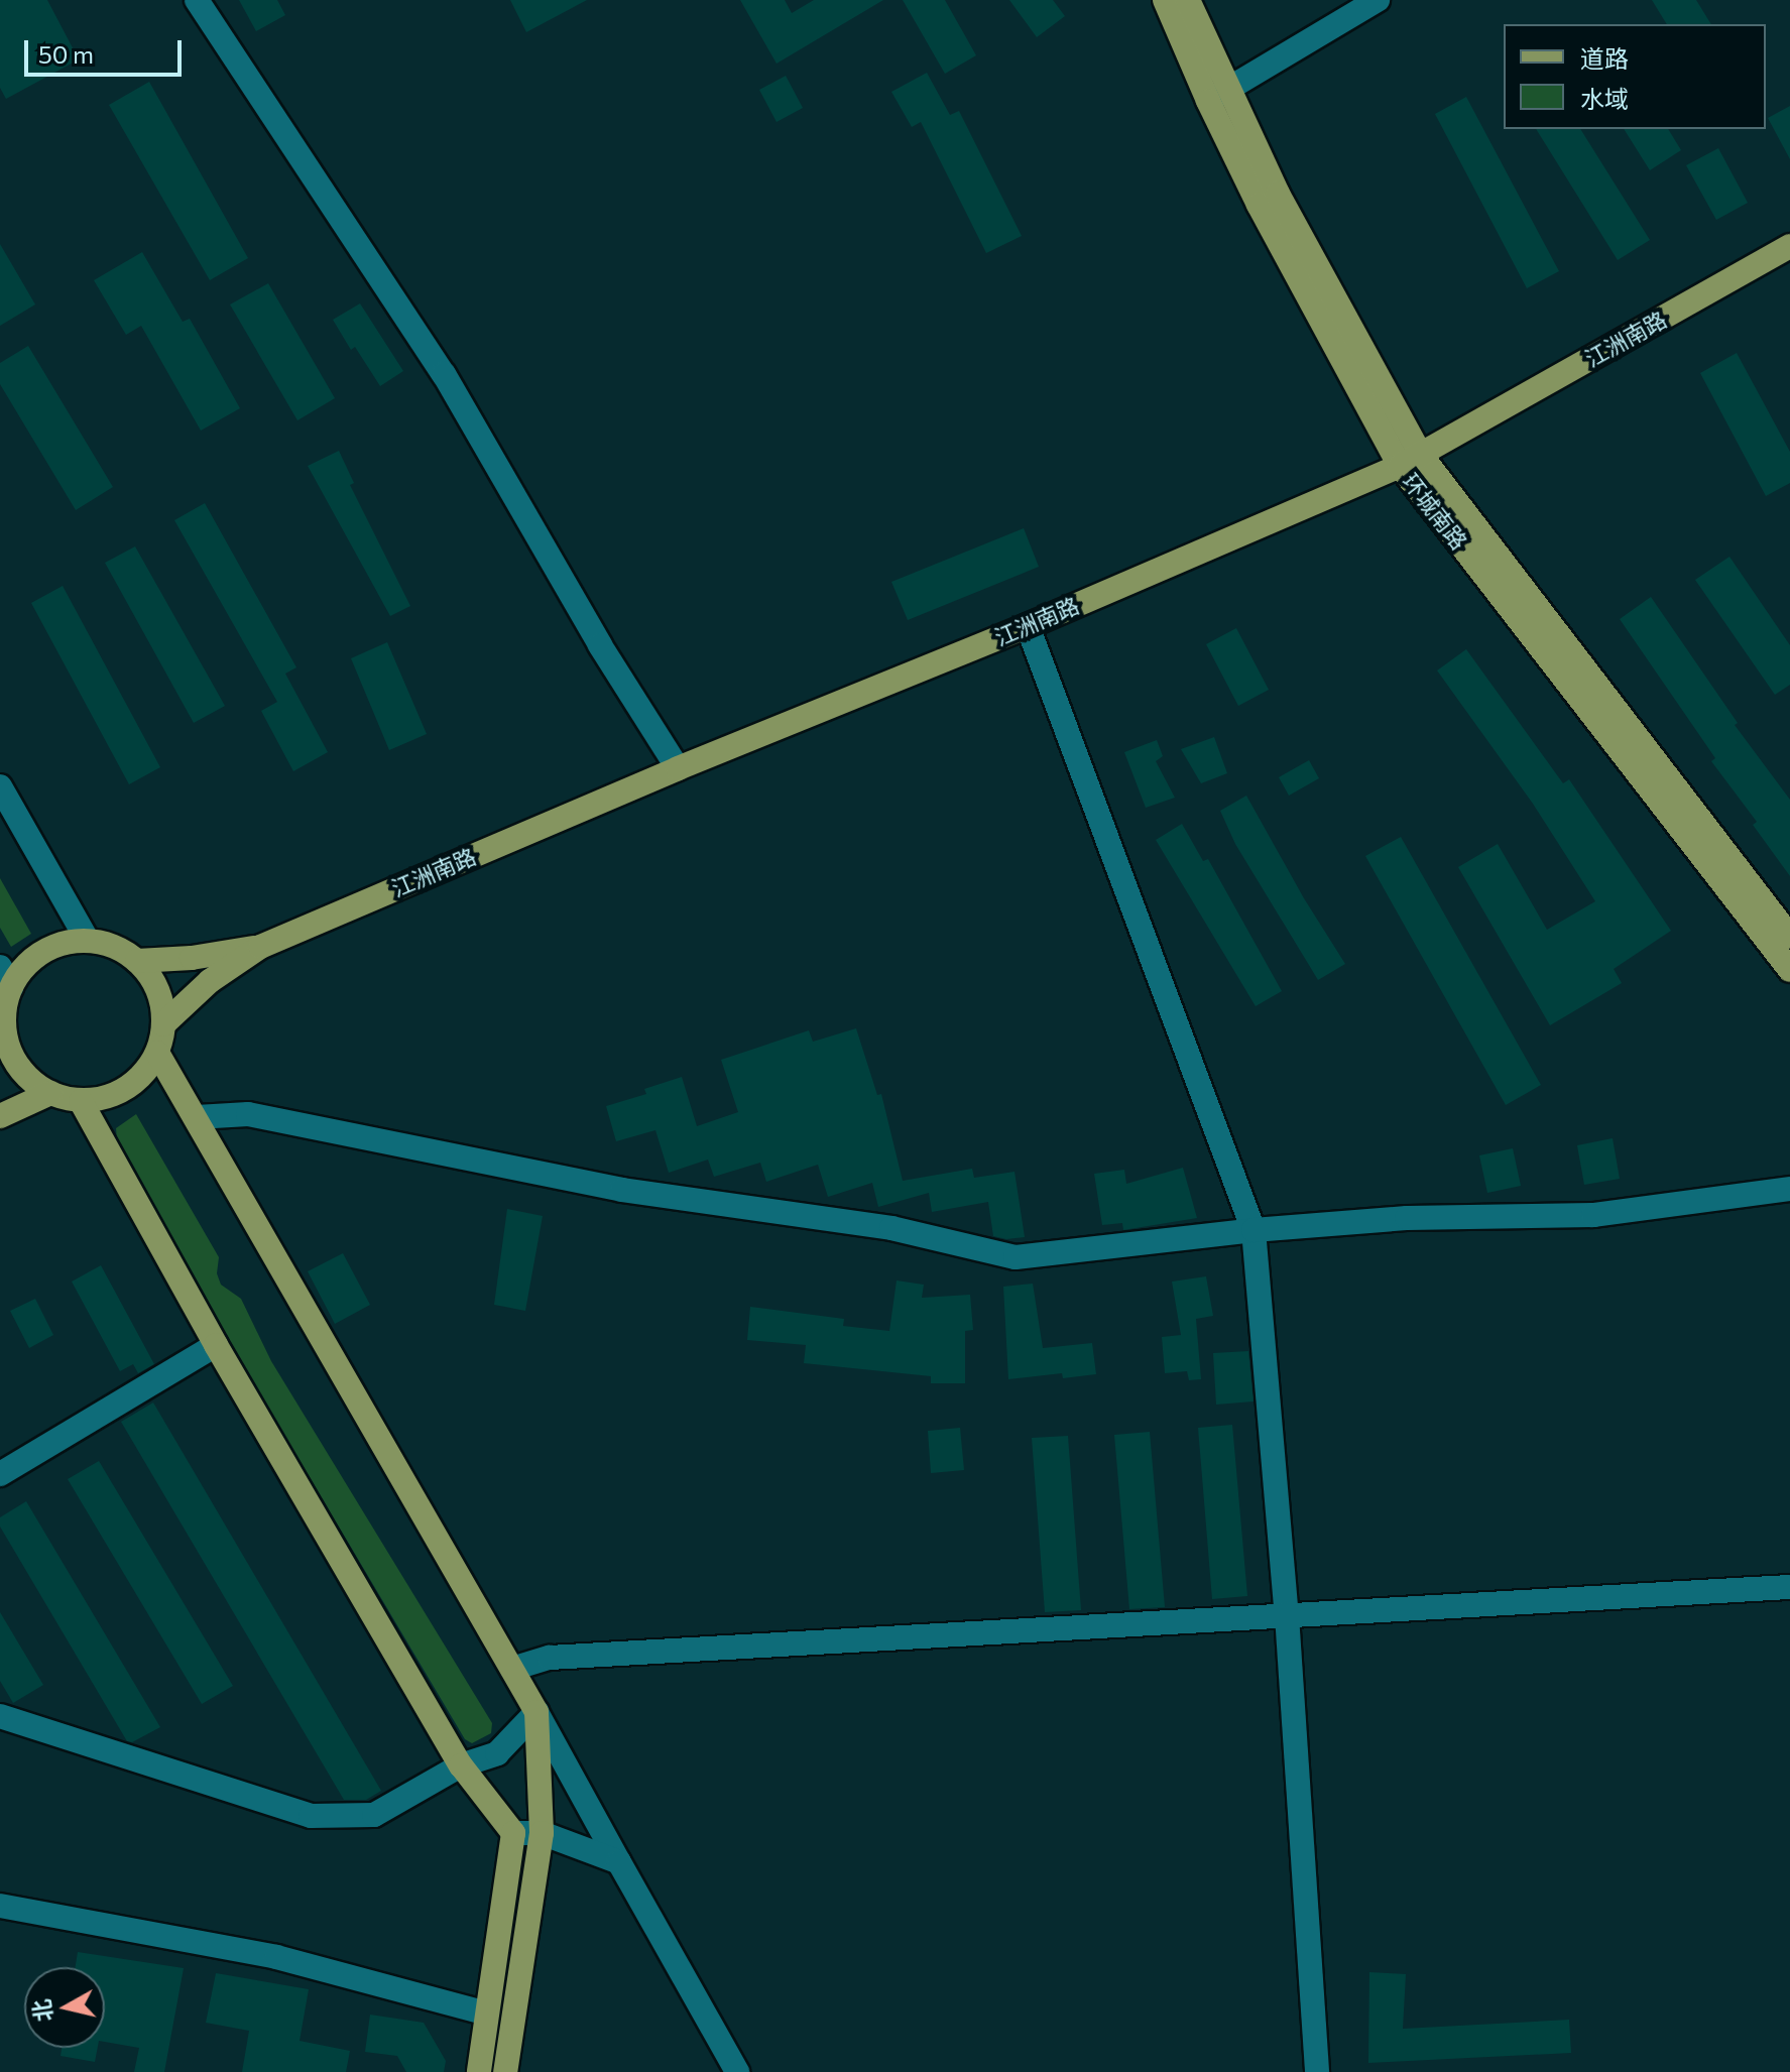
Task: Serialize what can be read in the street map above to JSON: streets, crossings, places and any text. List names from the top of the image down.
{
  "streets": {
    "main road": ["江洲南路", "环城南路"]
  },
  "crossings": [
    ["江洲南路", "环城南路"]
  ],
  "legend": ["道路", "水域"],
  "scale_bar": "50 m",
  "north": "left"
}
